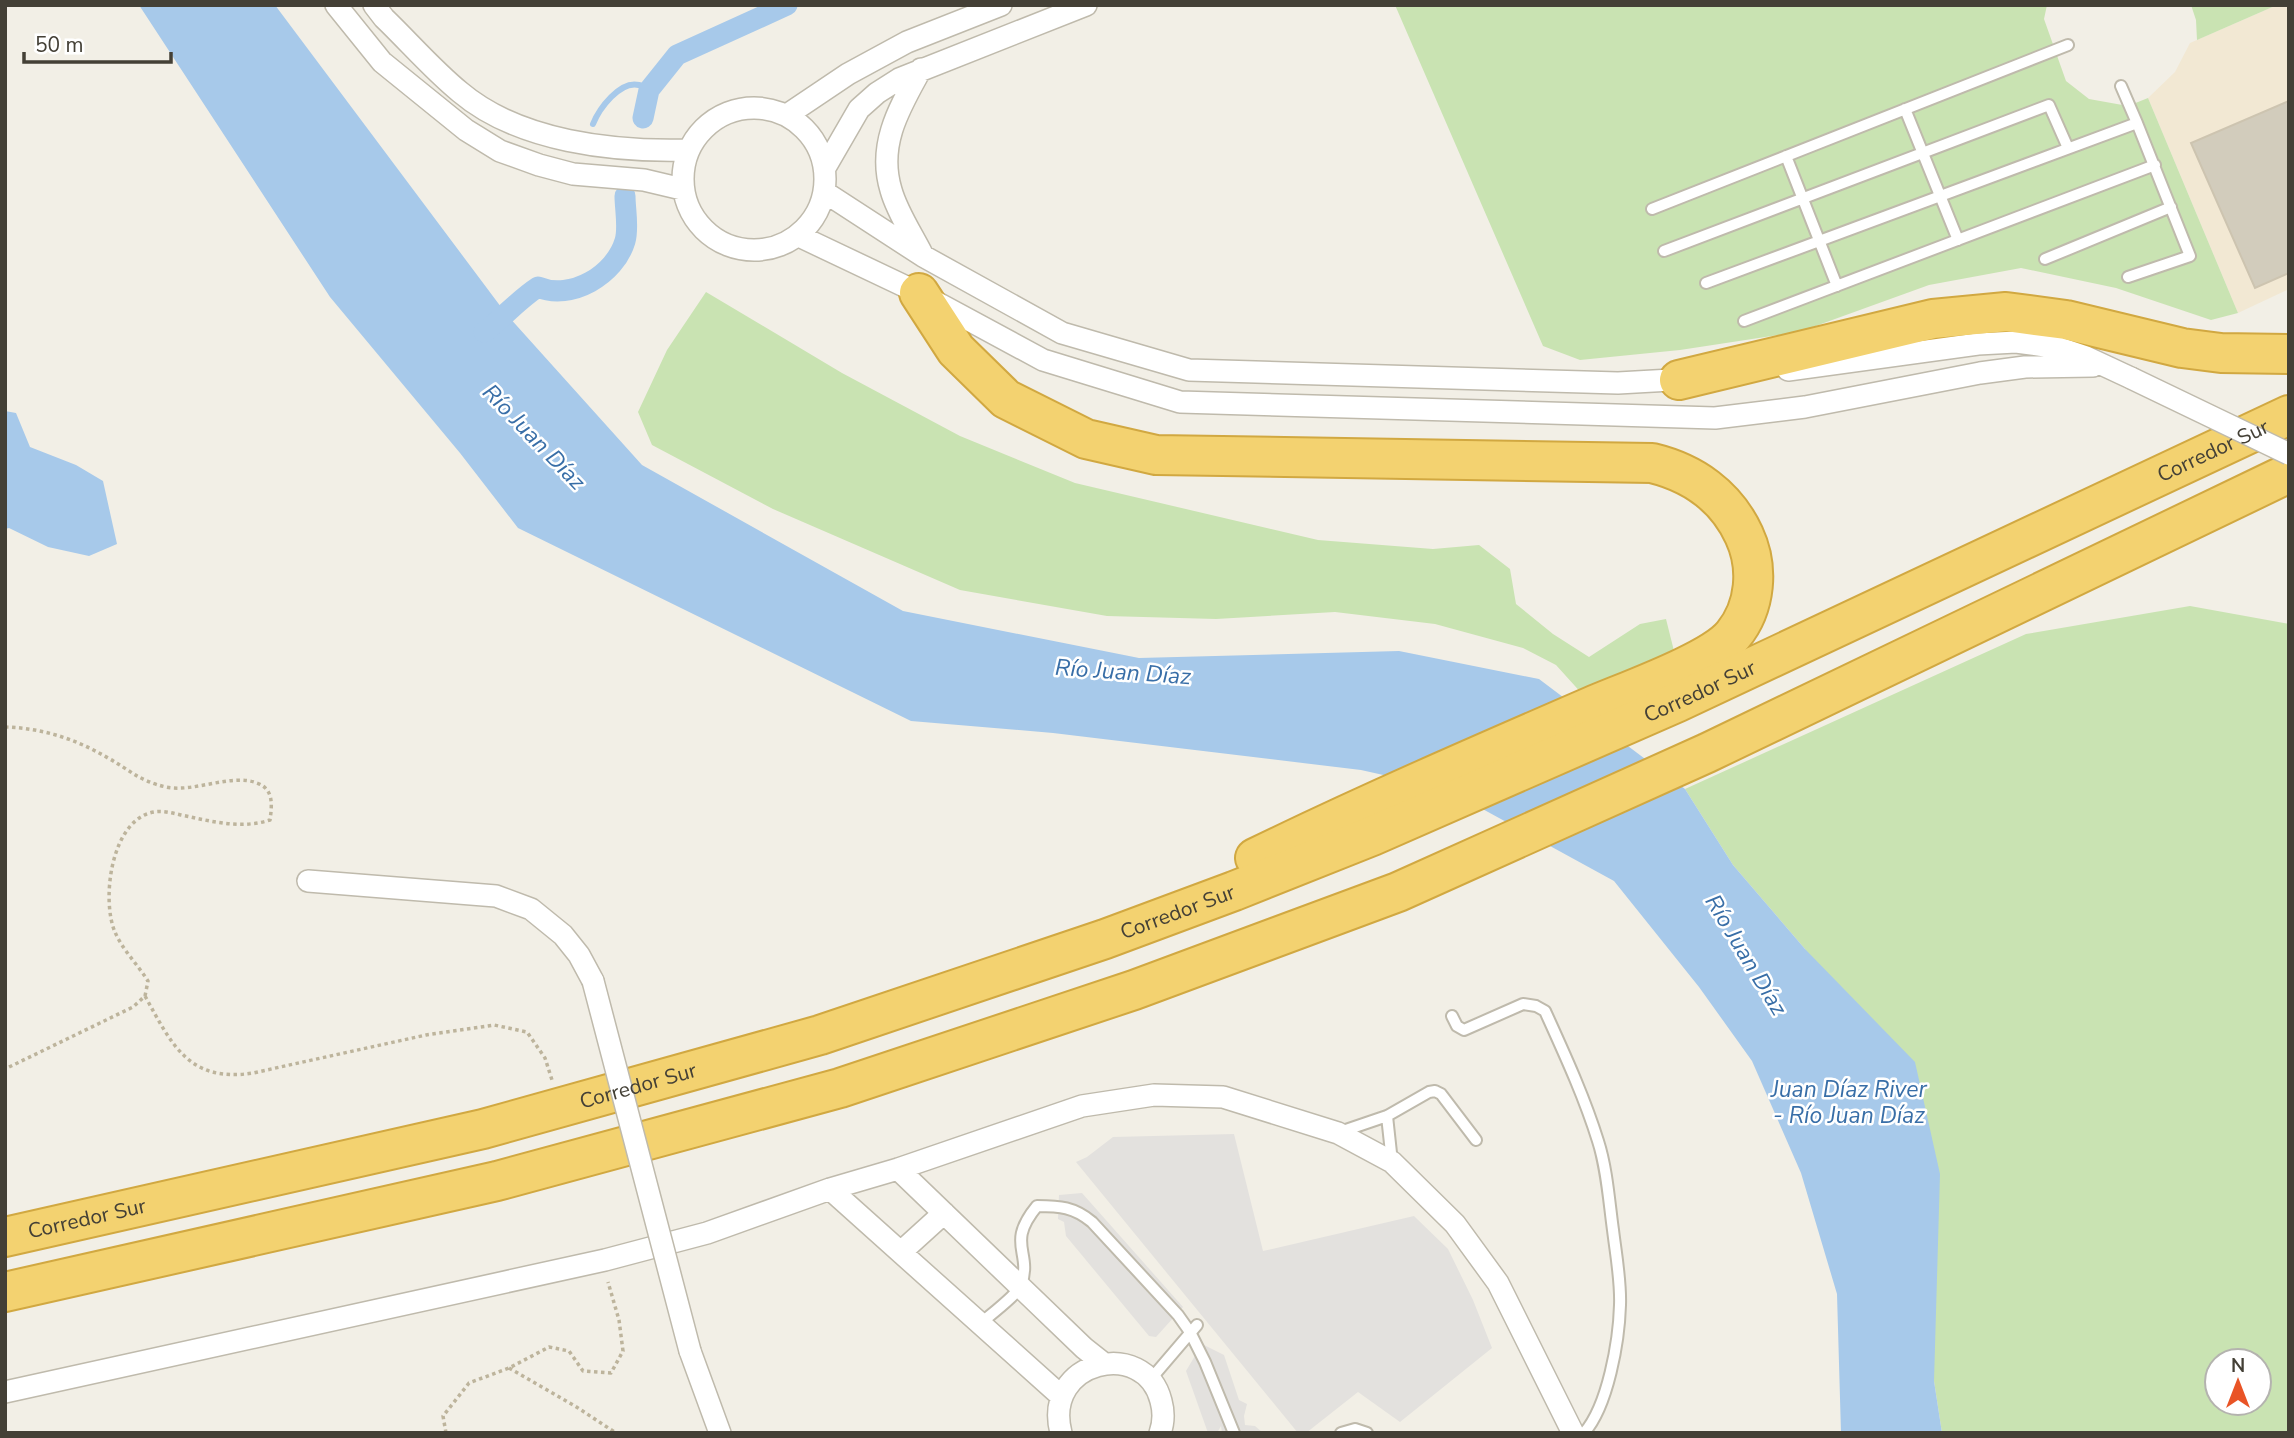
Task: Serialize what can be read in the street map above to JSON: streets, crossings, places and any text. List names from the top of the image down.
{
  "streets": {
    "highway": ["Corredor Sur"]
  },
  "water": ["Río Juan Díaz", "Juan Díaz River - Río Juan Díaz"],
  "scale_bar": "50 m",
  "north": "top"
}
